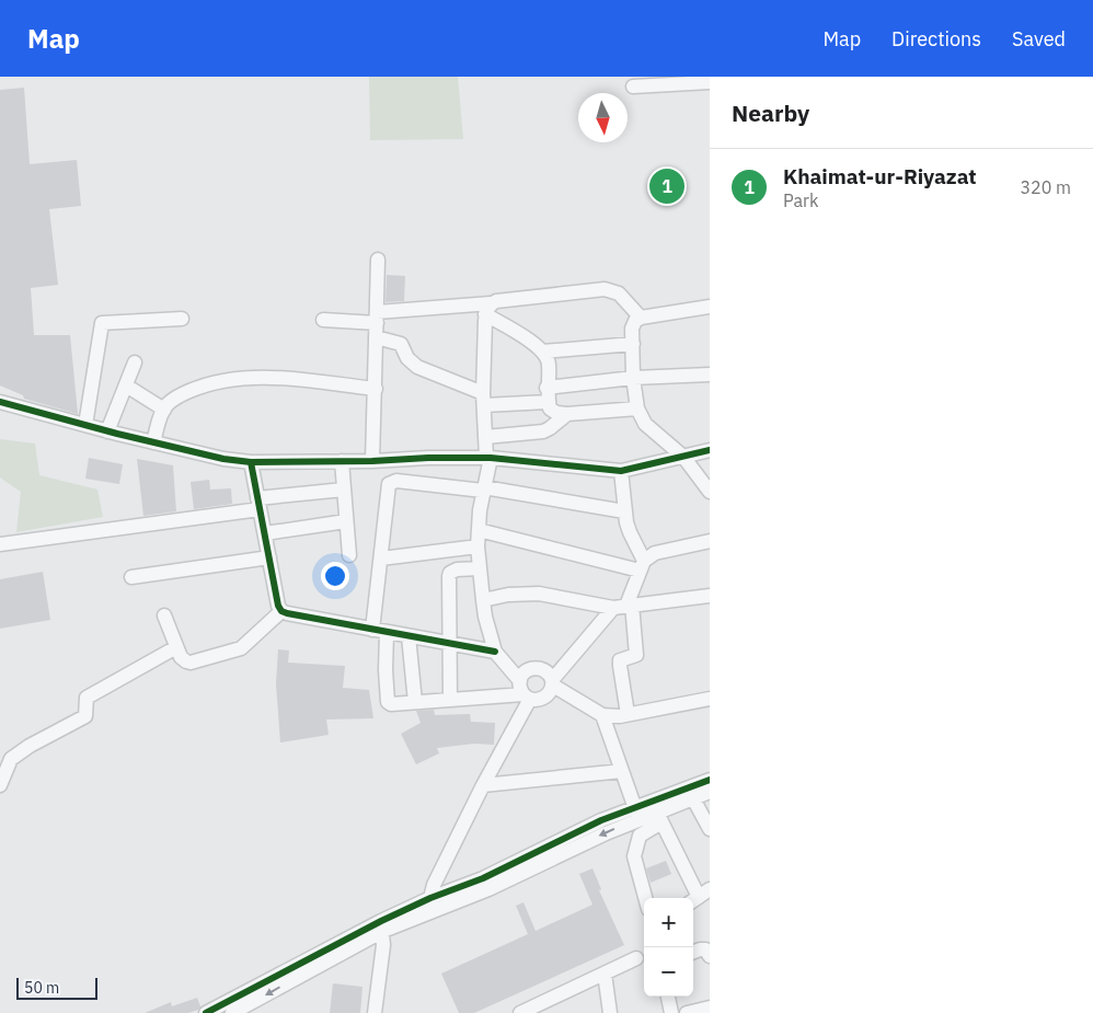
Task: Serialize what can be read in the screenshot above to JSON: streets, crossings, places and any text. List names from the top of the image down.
{
  "scale_bar": "50 m",
  "north": "bottom",
  "page": {
    "header": "Map",
    "nav": ["Map", "Directions", "Saved"],
    "heading": "Nearby",
    "list": [
      {
        "mark": "1",
        "name": "Khaimat-ur-Riyazat",
        "note": "Park",
        "value": "320 m"
      }
    ],
    "pins": "1",
    "map_buttons": ["+", "−"],
    "scale": "50 m"
  }
}
